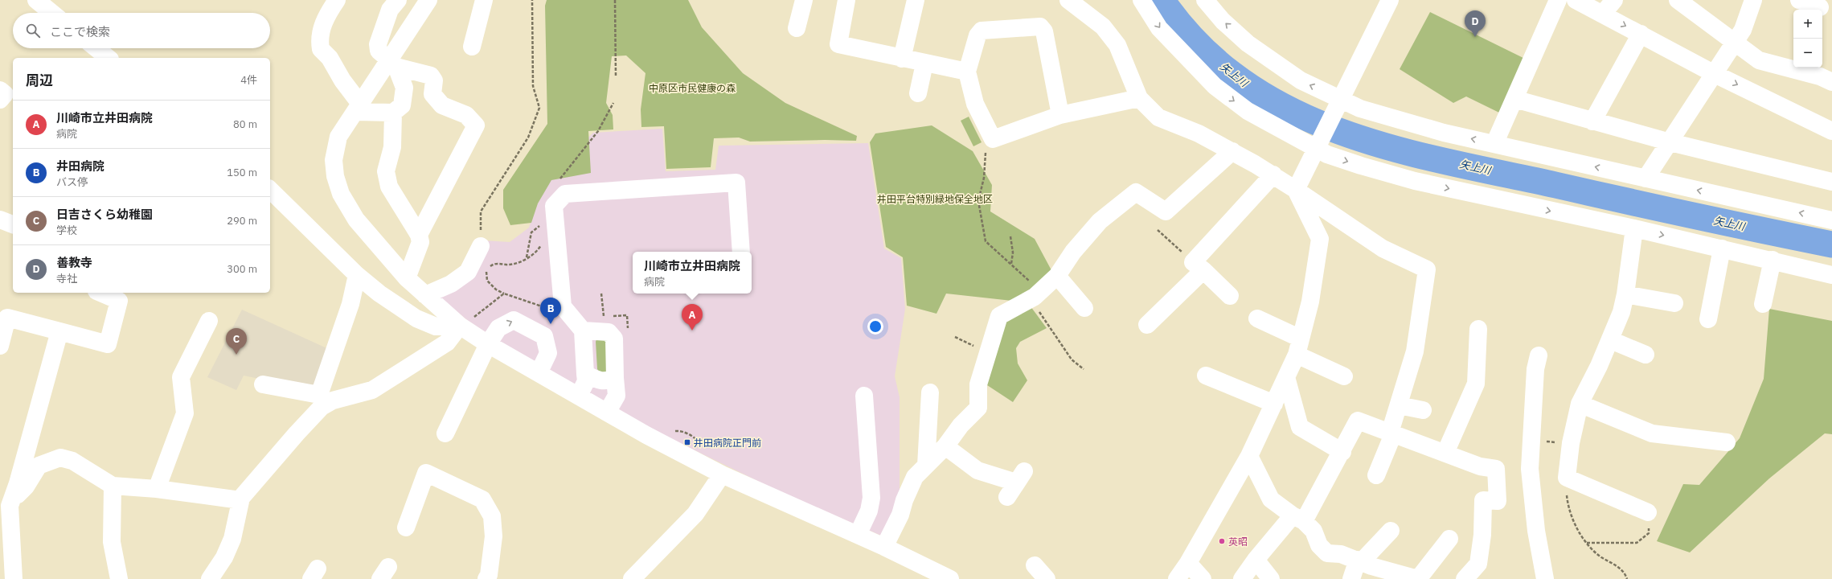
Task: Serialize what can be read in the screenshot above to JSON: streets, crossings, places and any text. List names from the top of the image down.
{
  "water": ["矢上川"],
  "parks": ["中原区市民健康の森", "井田平台特別緑地保全地区"],
  "places": {
    "transit": ["井田病院正門前"],
    "other": ["英昭"]
  },
  "page": {
    "map_buttons": ["+", "−"],
    "pins": [
      "D",
      "B",
      "A",
      "C"
    ],
    "search": "ここで検索",
    "heading": ["周辺", "4件"],
    "list": [
      {
        "mark": "A",
        "name": "川崎市立井田病院",
        "note": "病院",
        "value": "80 m"
      },
      {
        "mark": "B",
        "name": "井田病院",
        "note": "バス停",
        "value": "150 m"
      },
      {
        "mark": "C",
        "name": "日吉さくら幼稚園",
        "note": "学校",
        "value": "290 m"
      },
      {
        "mark": "D",
        "name": "善教寺",
        "note": "寺社",
        "value": "300 m"
      }
    ],
    "popup": ["川崎市立井田病院", "病院"]
  }
}
